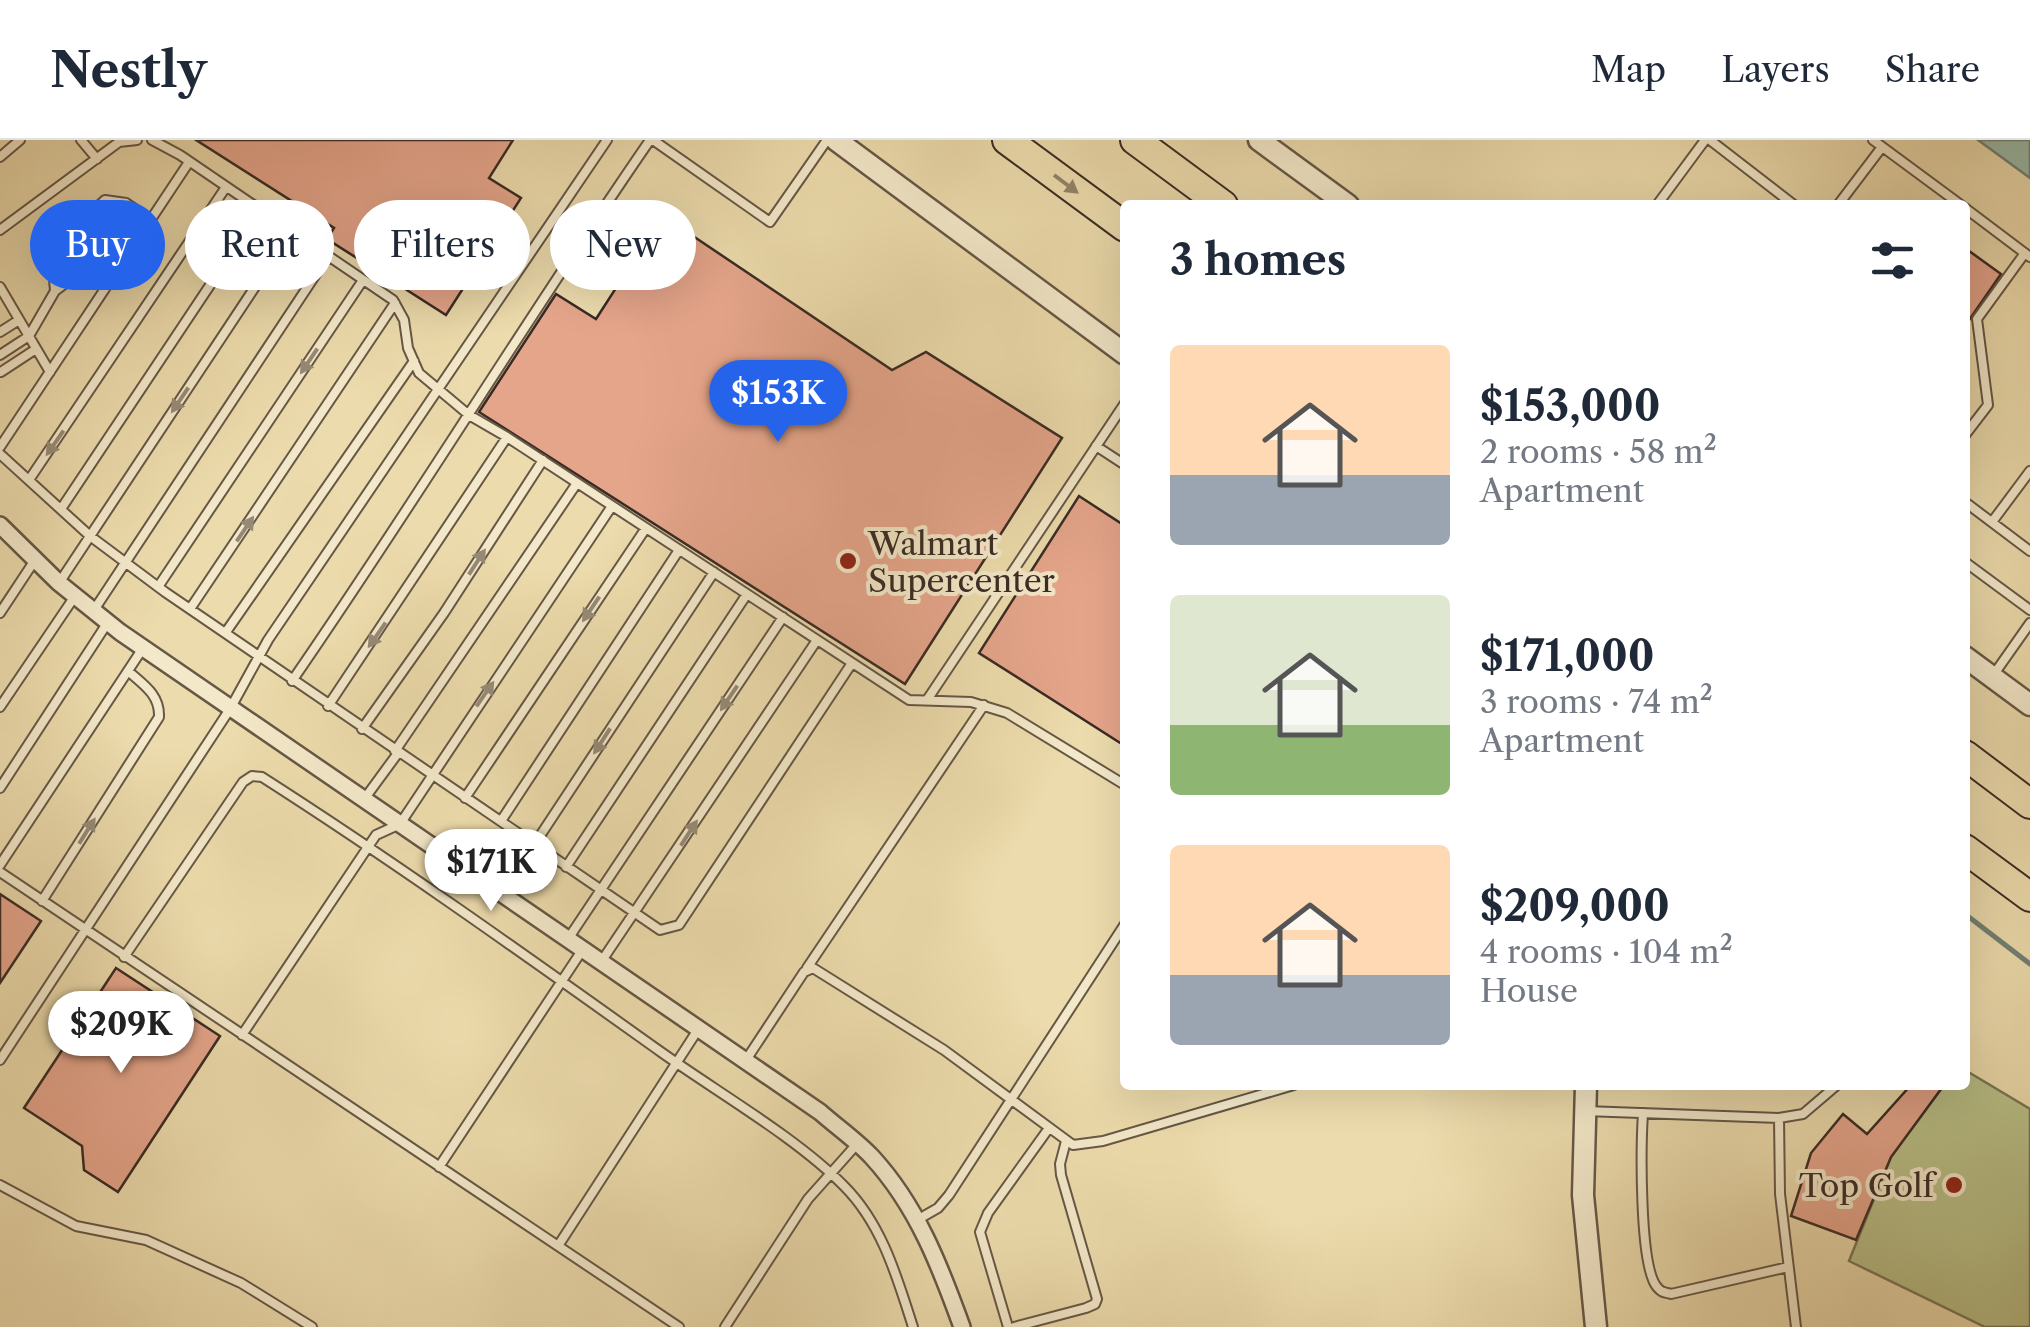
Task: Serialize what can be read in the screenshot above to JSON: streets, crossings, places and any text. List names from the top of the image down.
{
  "places": ["Walmart Supercenter", "Top Golf"],
  "page": {
    "header": "Nestly",
    "nav": ["Map", "Layers", "Share"],
    "chip": [
      "Buy",
      "Rent",
      "Filters",
      "New"
    ],
    "heading": "3 homes",
    "list": [
      {
        "name": "$153,000",
        "note": "2 rooms · 58 m² · Apartment"
      },
      {
        "name": "$171,000",
        "note": "3 rooms · 74 m² · Apartment"
      },
      {
        "name": "$209,000",
        "note": "4 rooms · 104 m² · House"
      }
    ],
    "price": ["$153K", "$171K", "$209K"]
  }
}
